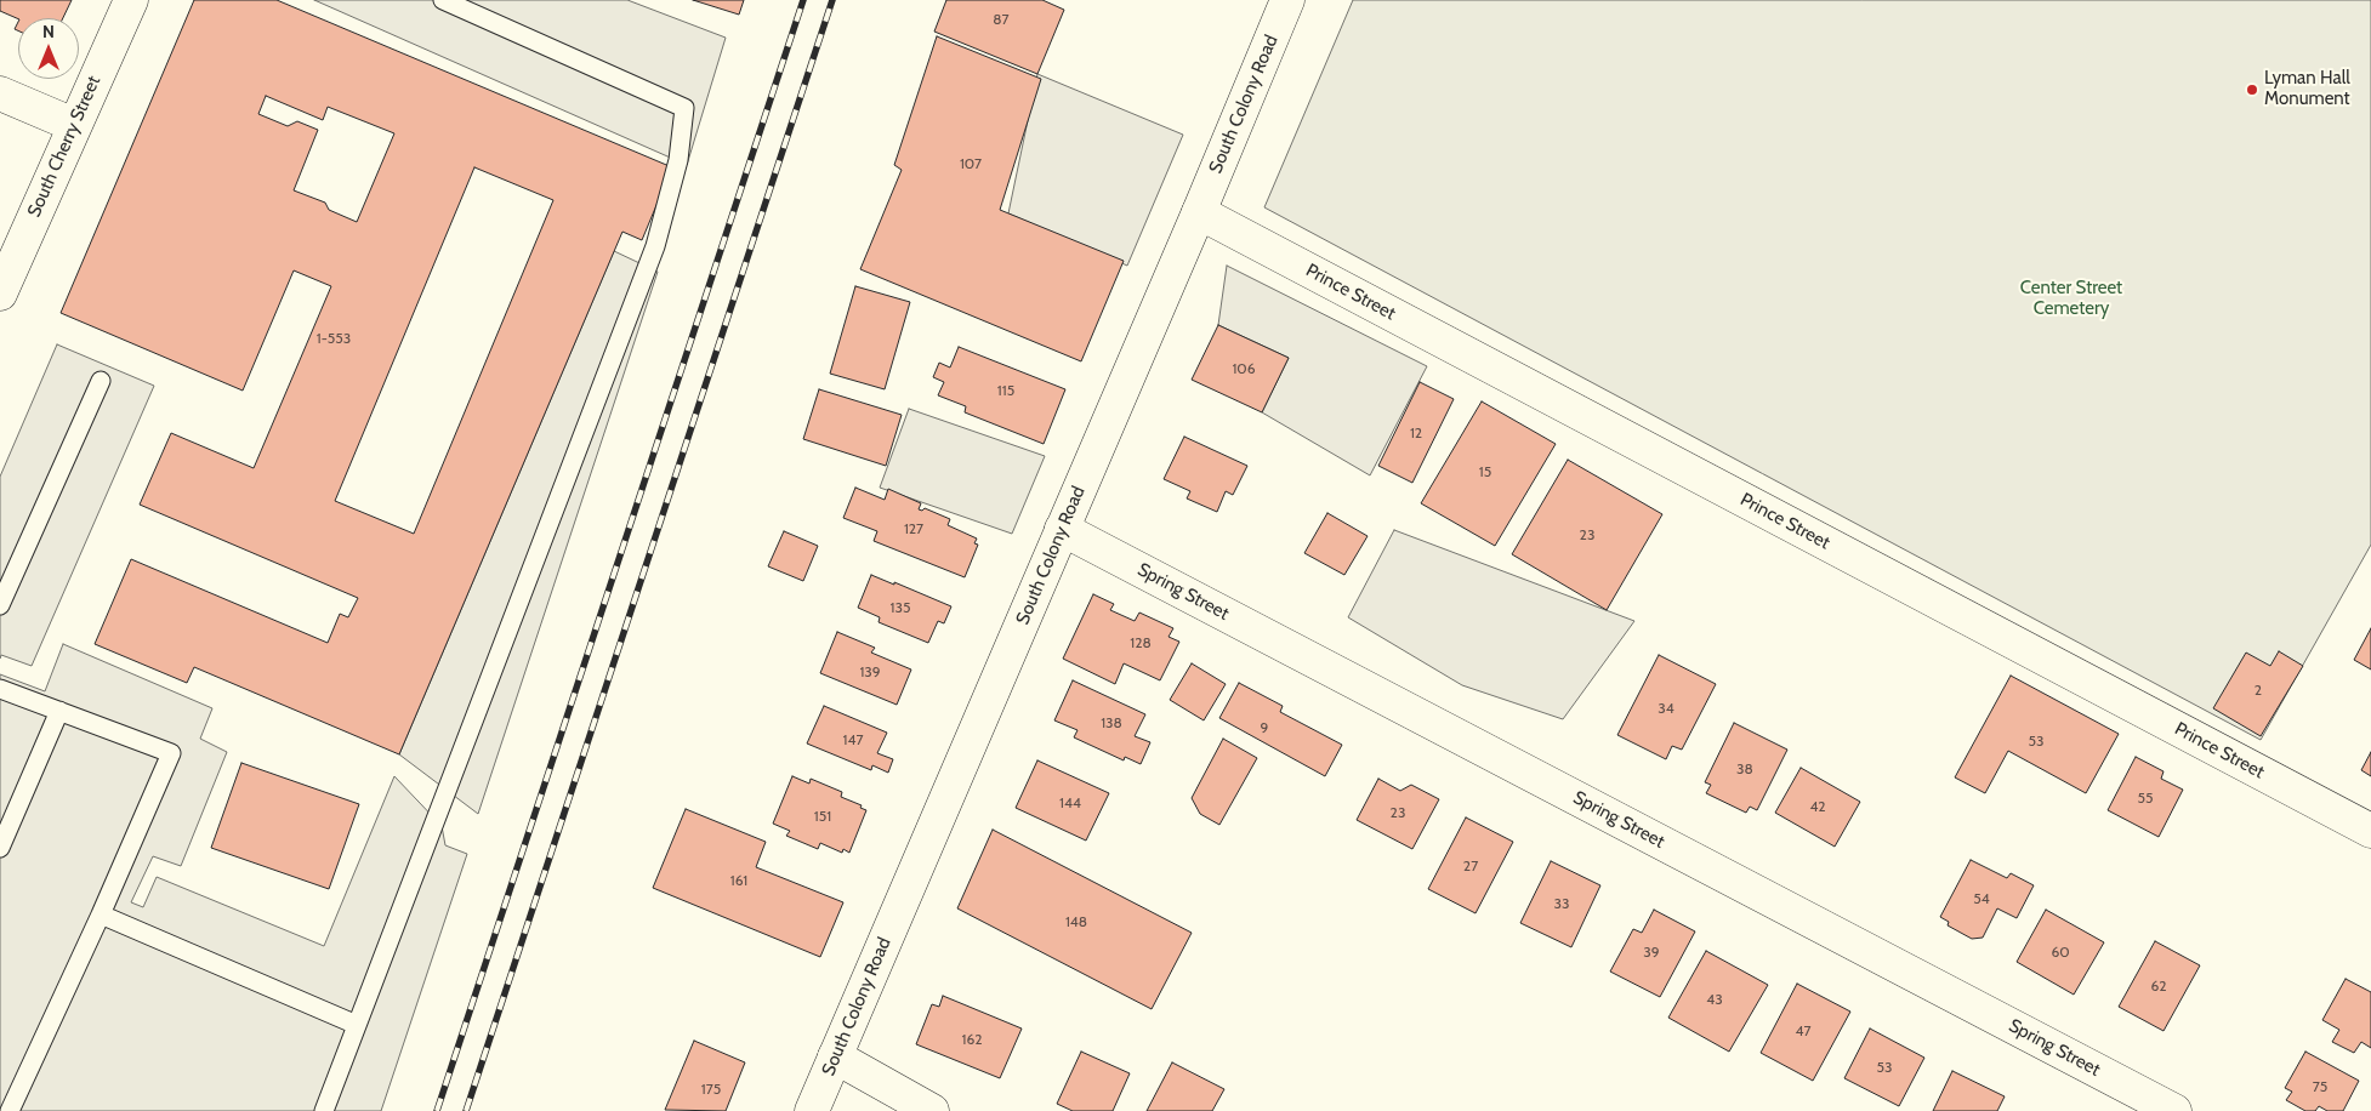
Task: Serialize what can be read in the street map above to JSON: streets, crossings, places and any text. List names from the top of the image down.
{
  "streets": {
    "street": [
      "South Colony Road",
      "South Cherry Street",
      "Prince Street",
      "Spring Street"
    ]
  },
  "crossings": [
    ["South Colony Road", "Prince Street"],
    ["South Colony Road", "Spring Street"]
  ],
  "parks": ["Center Street Cemetery"],
  "places": ["Lyman Hall Monument"],
  "house_numbers": [
    "87",
    "107",
    "1-553",
    "106",
    "115",
    "12",
    "15",
    "127",
    "23",
    "135",
    "128",
    "139",
    "2",
    "34",
    "138",
    "9",
    "147",
    "53",
    "38",
    "55",
    "144",
    "42",
    "23",
    "151",
    "27",
    "161",
    "54",
    "33",
    "148",
    "39",
    "60",
    "62",
    "43",
    "47",
    "162",
    "53",
    "75",
    "175"
  ],
  "north": "top"
}
